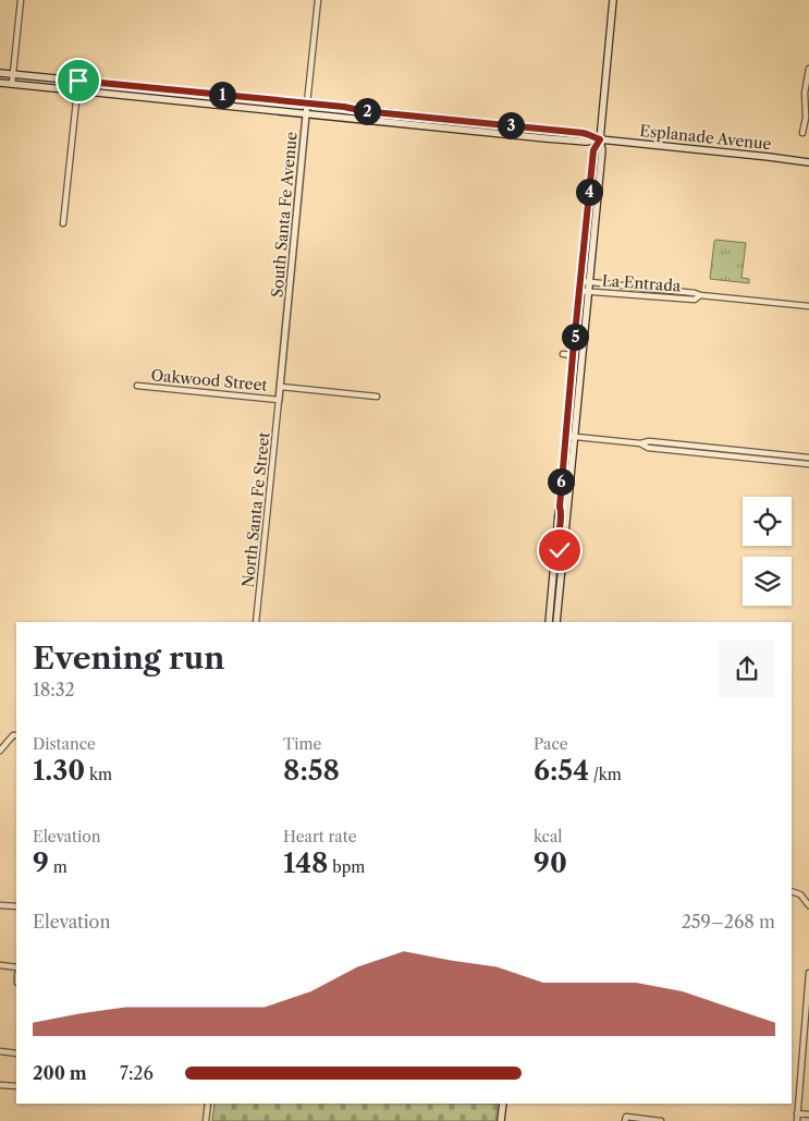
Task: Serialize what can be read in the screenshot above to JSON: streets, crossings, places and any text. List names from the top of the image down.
{
  "streets": {
    "main road": ["Esplanade Avenue"],
    "street": [
      "South Santa Fe Avenue",
      "La Entrada",
      "Oakwood Street",
      "North Santa Fe Street"
    ]
  },
  "crossings": [
    ["Esplanade Avenue", "South Santa Fe Avenue"],
    ["South Santa Fe Avenue", "Oakwood Street"],
    ["South Santa Fe Avenue", "North Santa Fe Street"],
    ["Oakwood Street", "North Santa Fe Street"]
  ],
  "page": {
    "pins": [
      "1",
      "2",
      "3",
      "4",
      "5",
      "6"
    ],
    "heading": ["Evening run", "18:32"],
    "stats": [
      ["Distance", "1.30 km"],
      ["Time", "8:58"],
      ["Pace", "6:54 /km"],
      ["Elevation", "9 m"],
      ["Heart rate", "148 bpm"],
      ["kcal", "90"]
    ],
    "chart": ["Elevation", "259–268 m"],
    "list": [
      {
        "name": "200 m",
        "note": "7:26"
      }
    ]
  }
}
